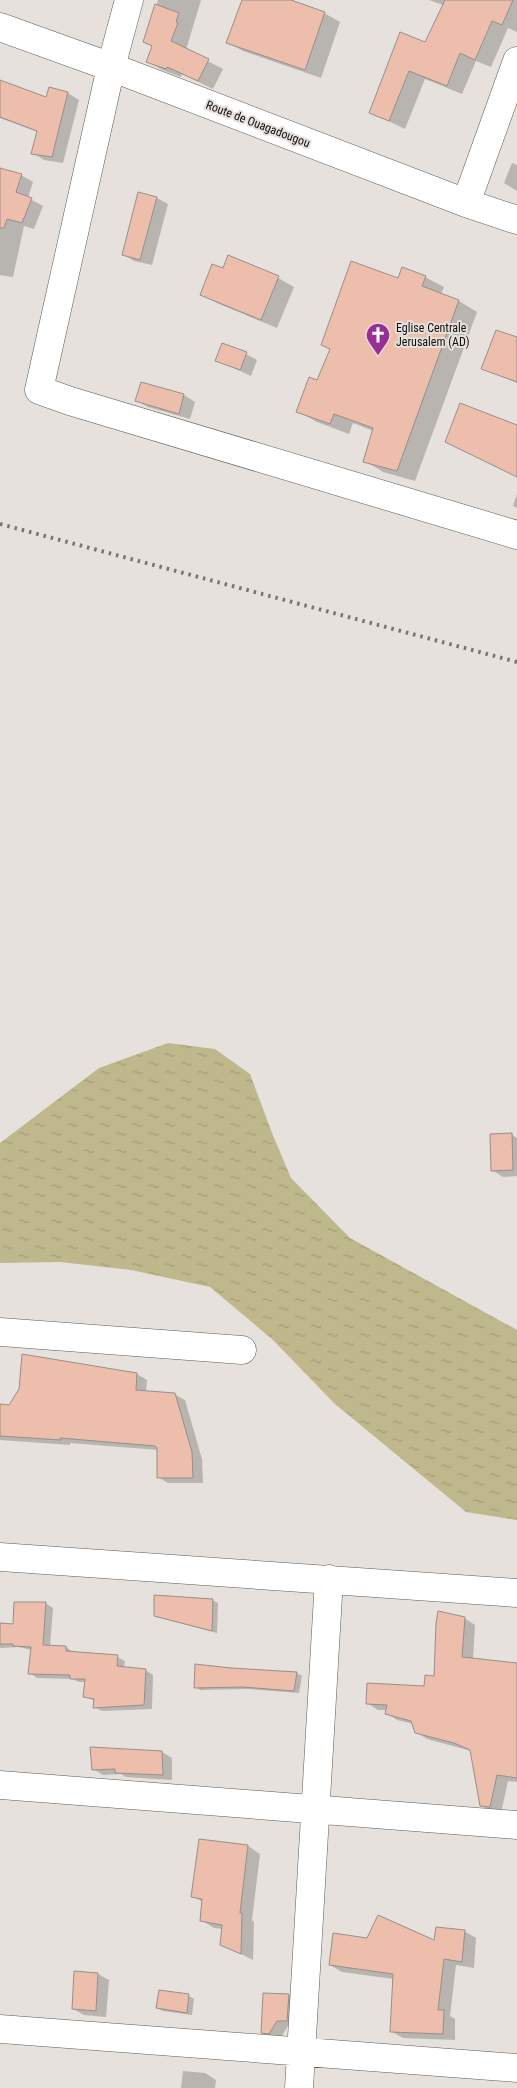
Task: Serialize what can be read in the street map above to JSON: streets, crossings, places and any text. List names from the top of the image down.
{
  "streets": {
    "street": ["Route de Ouagadougou"]
  },
  "places": {
    "church": ["Eglise Centrale Jerusalem (AD)"]
  }
}
